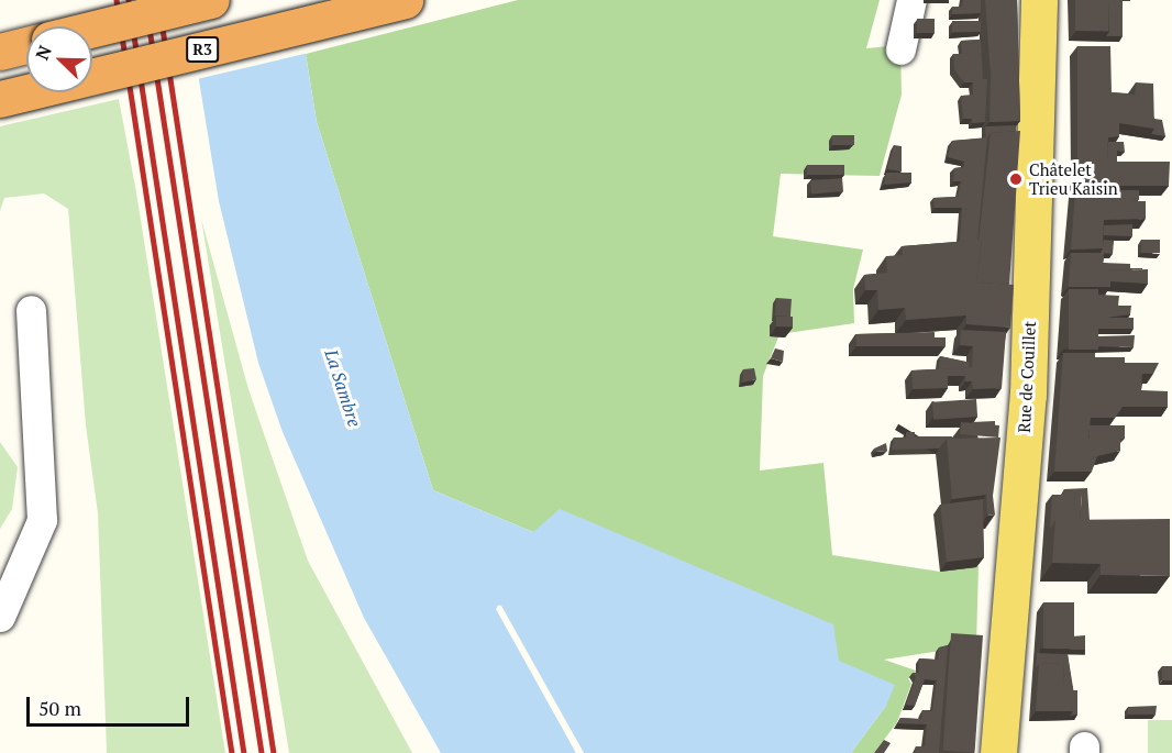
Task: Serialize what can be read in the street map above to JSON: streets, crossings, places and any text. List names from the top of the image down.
{
  "streets": {
    "highway": ["R3"],
    "main road": ["Rue de Couillet"]
  },
  "water": ["La Sambre"],
  "places": ["Châtelet Trieu Kaisin"],
  "scale_bar": "50 m",
  "north": "top left"
}
